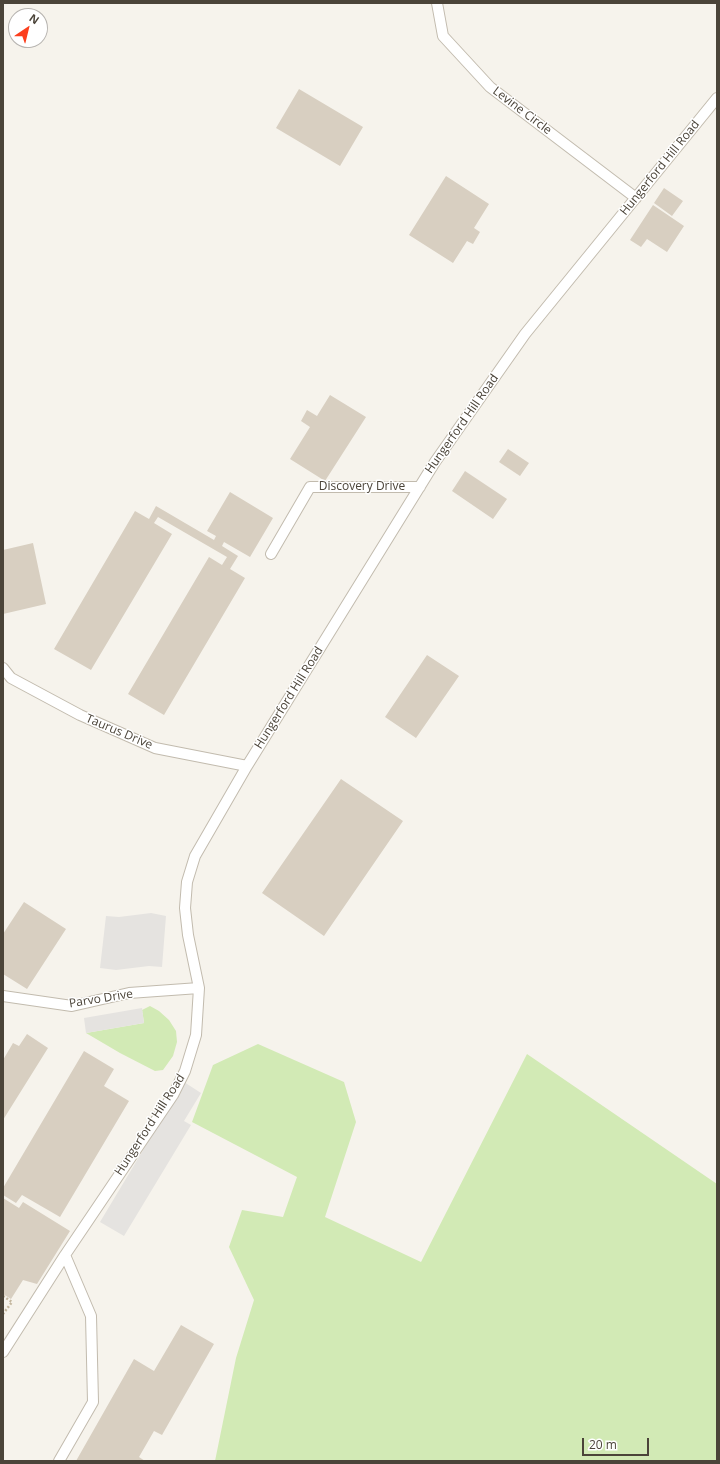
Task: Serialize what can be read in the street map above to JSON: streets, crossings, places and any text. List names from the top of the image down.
{
  "streets": {
    "lane": [
      "Levine Circle",
      "Hungerford Hill Road",
      "Discovery Drive",
      "Taurus Drive",
      "Parvo Drive"
    ]
  },
  "crossings": [
    ["Levine Circle", "Hungerford Hill Road"],
    ["Hungerford Hill Road", "Discovery Drive"],
    ["Hungerford Hill Road", "Taurus Drive"],
    ["Hungerford Hill Road", "Parvo Drive"]
  ],
  "scale_bar": "20 m",
  "north": "top right"
}
